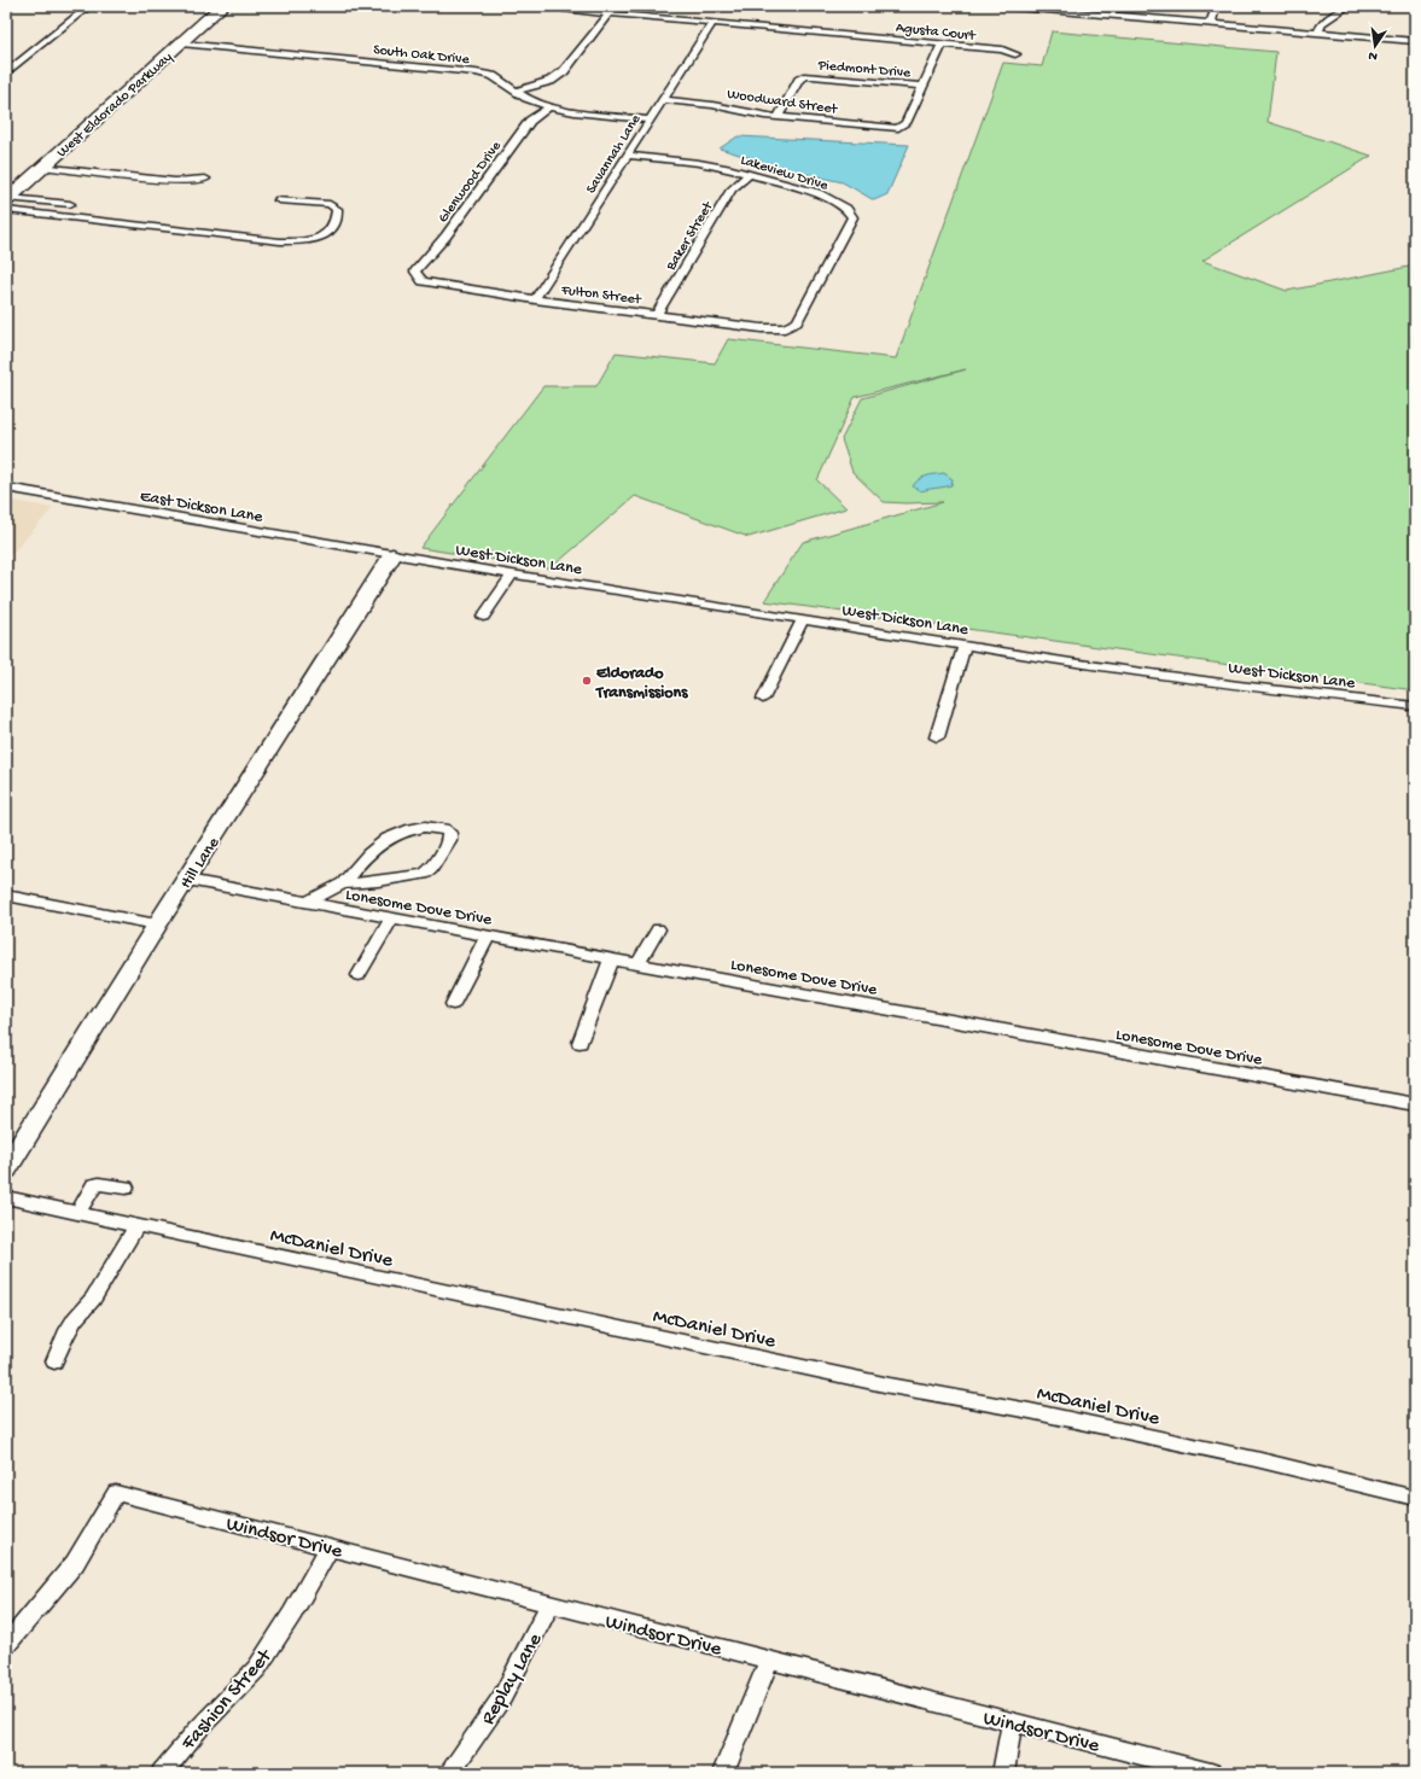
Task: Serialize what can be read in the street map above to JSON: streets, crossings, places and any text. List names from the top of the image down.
{
  "streets": {
    "main road": ["West Eldorado Parkway"],
    "street": [
      "Agusta Court",
      "South Oak Drive",
      "Piedmont Drive",
      "Woodward Street",
      "Savannah Lane",
      "Lakeview Drive",
      "Glenwood Drive",
      "Baker Street",
      "Fulton Street",
      "East Dickson Lane",
      "West Dickson Lane",
      "Hill Lane",
      "Lonesome Dove Drive",
      "McDaniel Drive",
      "Windsor Drive",
      "Replay Lane",
      "Fashion Street"
    ]
  },
  "crossings": [
    ["Agusta Court", "Savannah Lane"],
    ["South Oak Drive", "West Eldorado Parkway"],
    ["South Oak Drive", "Savannah Lane"],
    ["South Oak Drive", "Glenwood Drive"],
    ["Piedmont Drive", "Woodward Street"],
    ["Woodward Street", "Savannah Lane"],
    ["Savannah Lane", "Lakeview Drive"],
    ["Savannah Lane", "Fulton Street"],
    ["Lakeview Drive", "Baker Street"],
    ["Lakeview Drive", "Fulton Street"],
    ["Glenwood Drive", "Fulton Street"],
    ["Baker Street", "Fulton Street"],
    ["East Dickson Lane", "West Dickson Lane"],
    ["East Dickson Lane", "Hill Lane"],
    ["West Dickson Lane", "Hill Lane"],
    ["Hill Lane", "Lonesome Dove Drive"],
    ["Windsor Drive", "Replay Lane"],
    ["Windsor Drive", "Fashion Street"]
  ],
  "places": ["Eldorado Transmissions"],
  "north": "bottom"
}
